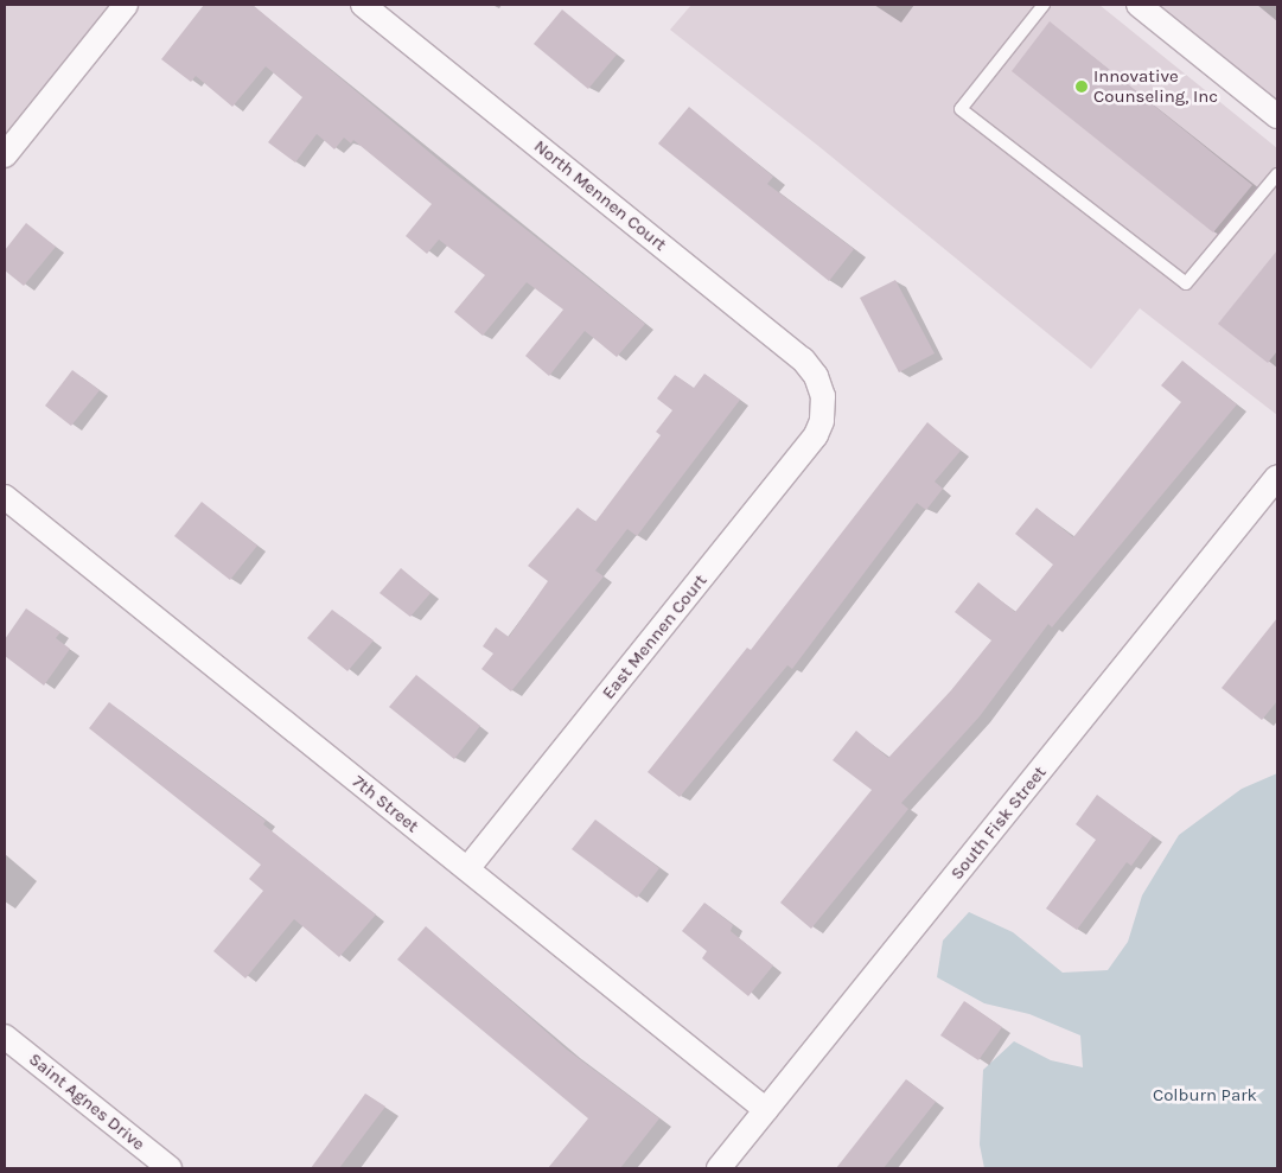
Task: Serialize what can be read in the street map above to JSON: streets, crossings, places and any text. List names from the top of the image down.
{
  "streets": {
    "street": [
      "North Mennen Court",
      "East Mennen Court",
      "7th Street",
      "South Fisk Street",
      "Saint Agnes Drive"
    ]
  },
  "crossings": [
    ["North Mennen Court", "East Mennen Court"],
    ["East Mennen Court", "7th Street"],
    ["7th Street", "South Fisk Street"]
  ],
  "parks": ["Colburn Park"],
  "places": ["Innovative Counseling, Inc"]
}
